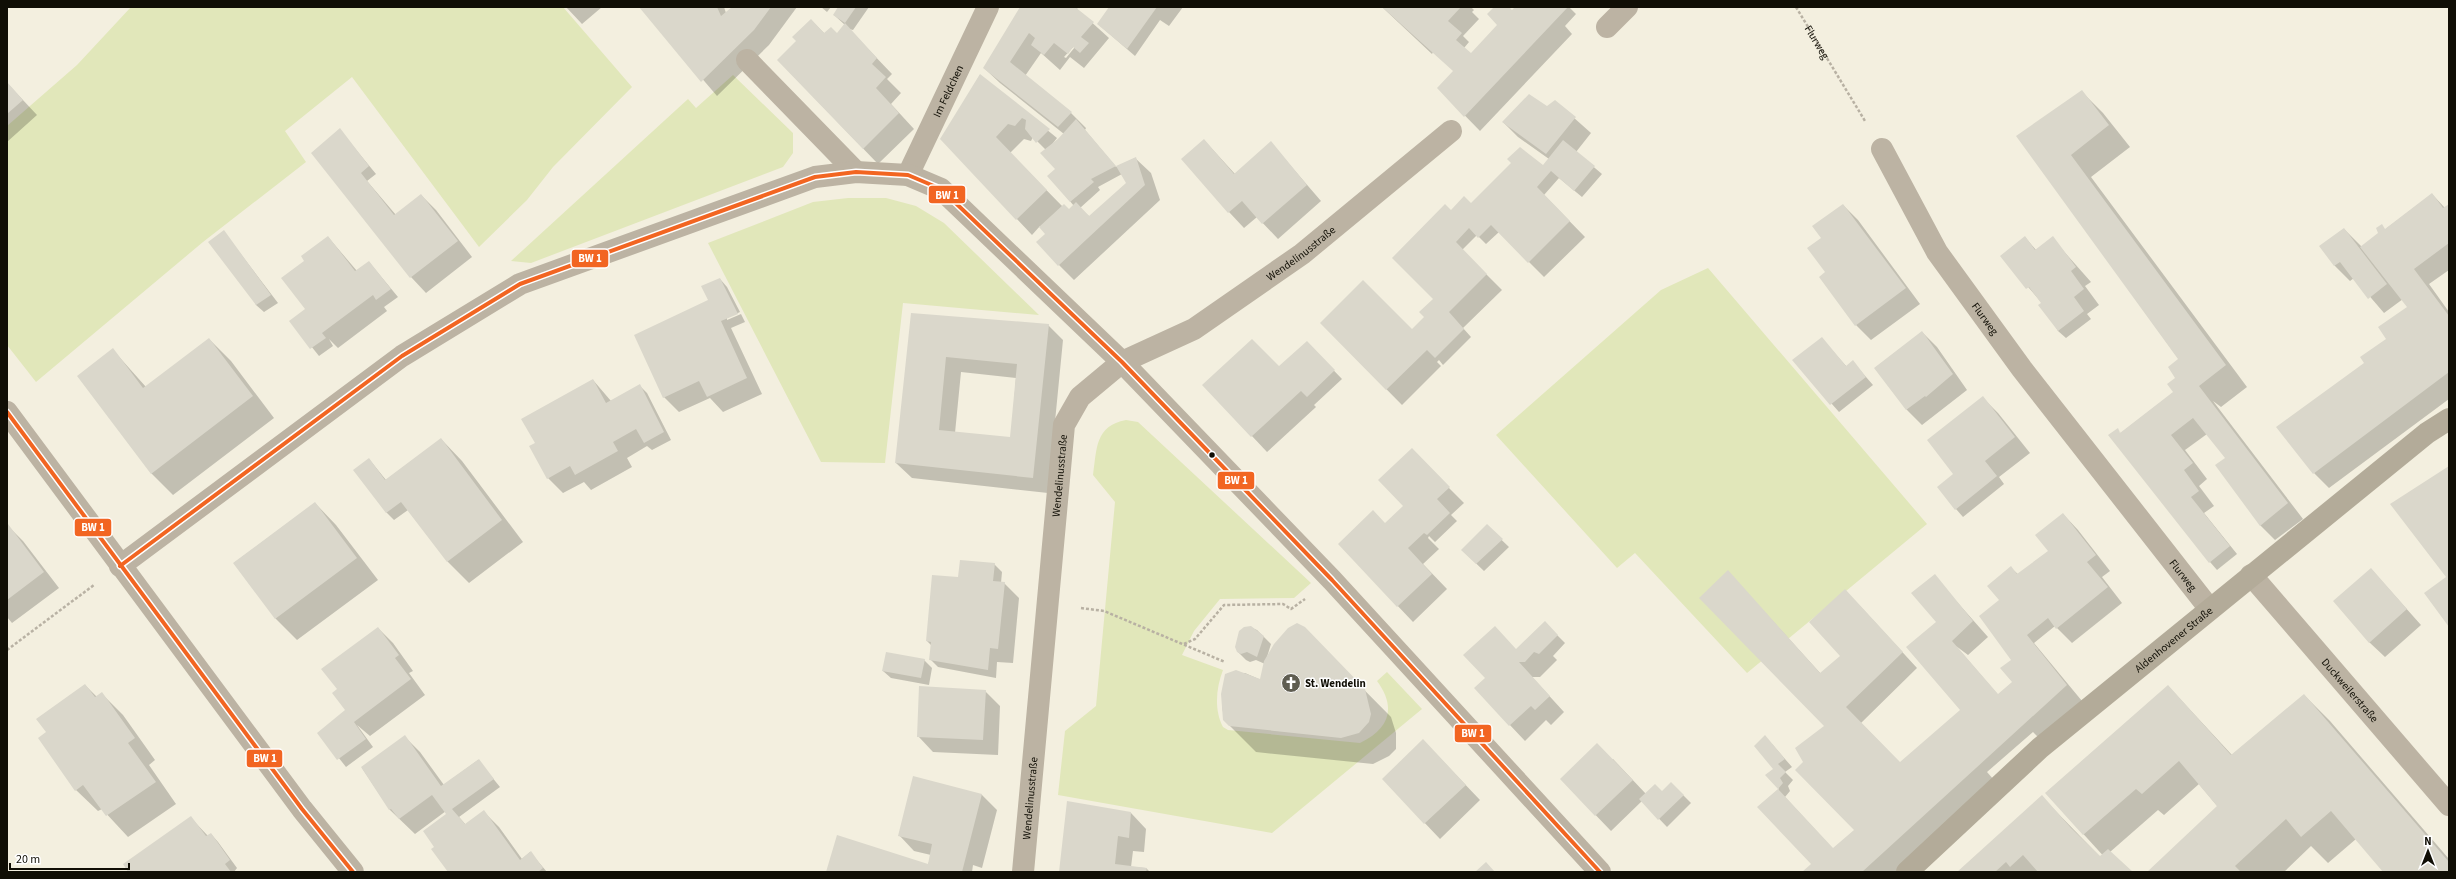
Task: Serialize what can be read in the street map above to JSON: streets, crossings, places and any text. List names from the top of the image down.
{
  "streets": {
    "main road": ["Aldenhovener Straße"],
    "street": [
      "Flurweg",
      "Im Feldchen",
      "Wendelinusstraße",
      "Duckweilerstraße"
    ]
  },
  "crossings": [
    ["Flurweg", "Aldenhovener Straße"],
    ["Aldenhovener Straße", "Duckweilerstraße"]
  ],
  "places": {
    "church": ["St. Wendelin"]
  },
  "scale_bar": "20 m",
  "north": "top"
}
